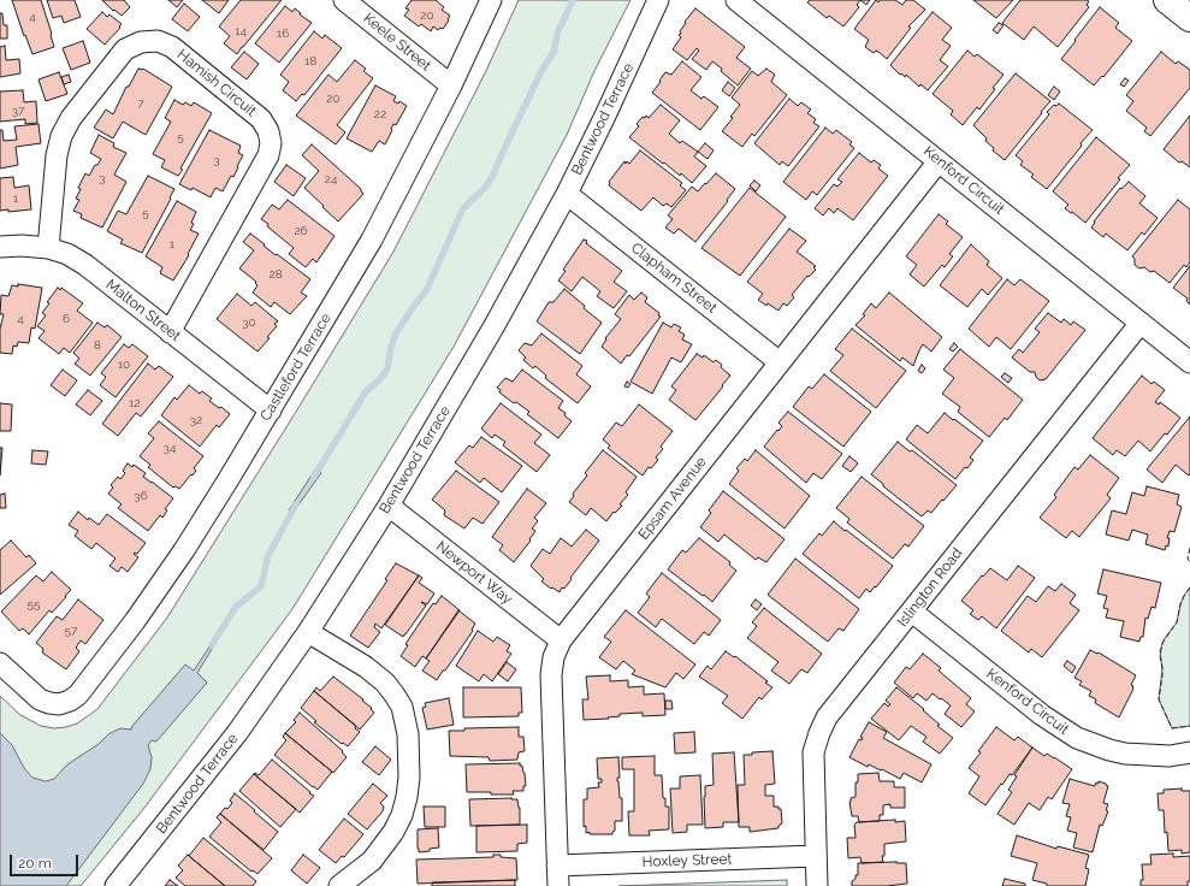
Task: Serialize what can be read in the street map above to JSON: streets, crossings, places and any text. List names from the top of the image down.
{
  "streets": {
    "street": [
      "Keele Street",
      "Hamish Circuit",
      "Bentwood Terrace",
      "Kenford Circuit",
      "Clapham Street",
      "Malton Street",
      "Castleford Terrace",
      "Epsam Avenue",
      "Newport Way",
      "Islington Road",
      "Hoxley Street"
    ]
  },
  "crossings": [
    ["Keele Street", "Castleford Terrace"],
    ["Hamish Circuit", "Malton Street"],
    ["Bentwood Terrace", "Clapham Street"],
    ["Bentwood Terrace", "Newport Way"],
    ["Kenford Circuit", "Epsam Avenue"],
    ["Kenford Circuit", "Islington Road"],
    ["Clapham Street", "Epsam Avenue"],
    ["Malton Street", "Castleford Terrace"],
    ["Epsam Avenue", "Newport Way"],
    ["Epsam Avenue", "Hoxley Street"],
    ["Islington Road", "Hoxley Street"]
  ],
  "house_numbers": [
    "20",
    "4",
    "14",
    "16",
    "18",
    "20",
    "7",
    "37",
    "22",
    "5",
    "3",
    "3",
    "24",
    "1",
    "5",
    "26",
    "1",
    "28",
    "4",
    "6",
    "30",
    "8",
    "10",
    "12",
    "32",
    "34",
    "36",
    "55",
    "57"
  ],
  "scale_bar": "20 m"
}
